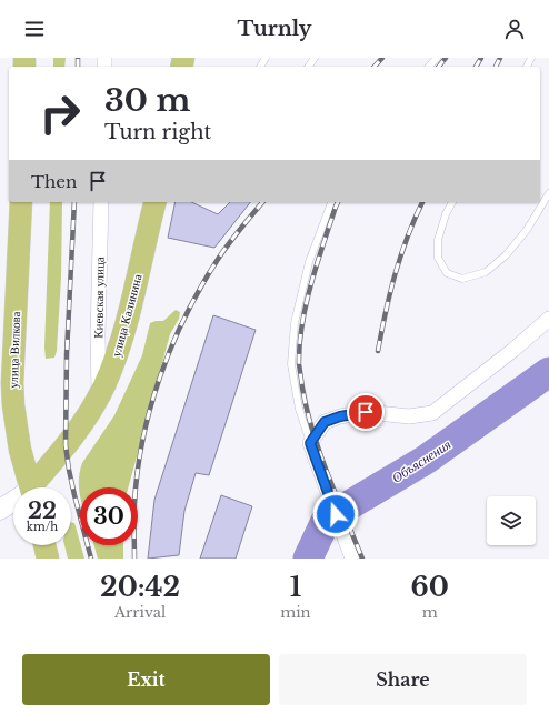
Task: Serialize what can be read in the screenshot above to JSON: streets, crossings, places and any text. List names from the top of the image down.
{
  "streets": {
    "main road": ["улица Калинина", "улица Вилкова"],
    "street": ["Киевская улица"]
  },
  "crossings": [
    ["Киевская улица", "улица Калинина"]
  ],
  "water": ["Объяснения"],
  "page": {
    "header": "Turnly",
    "turn": ["30 m", "Turn right"],
    "then": "Then",
    "speed": "22 km/h",
    "limit": "30",
    "eta": [
      "20:42",
      "Arrival",
      "1",
      "min",
      "60",
      "m"
    ],
    "buttons": ["Exit", "Share"]
  }
}
